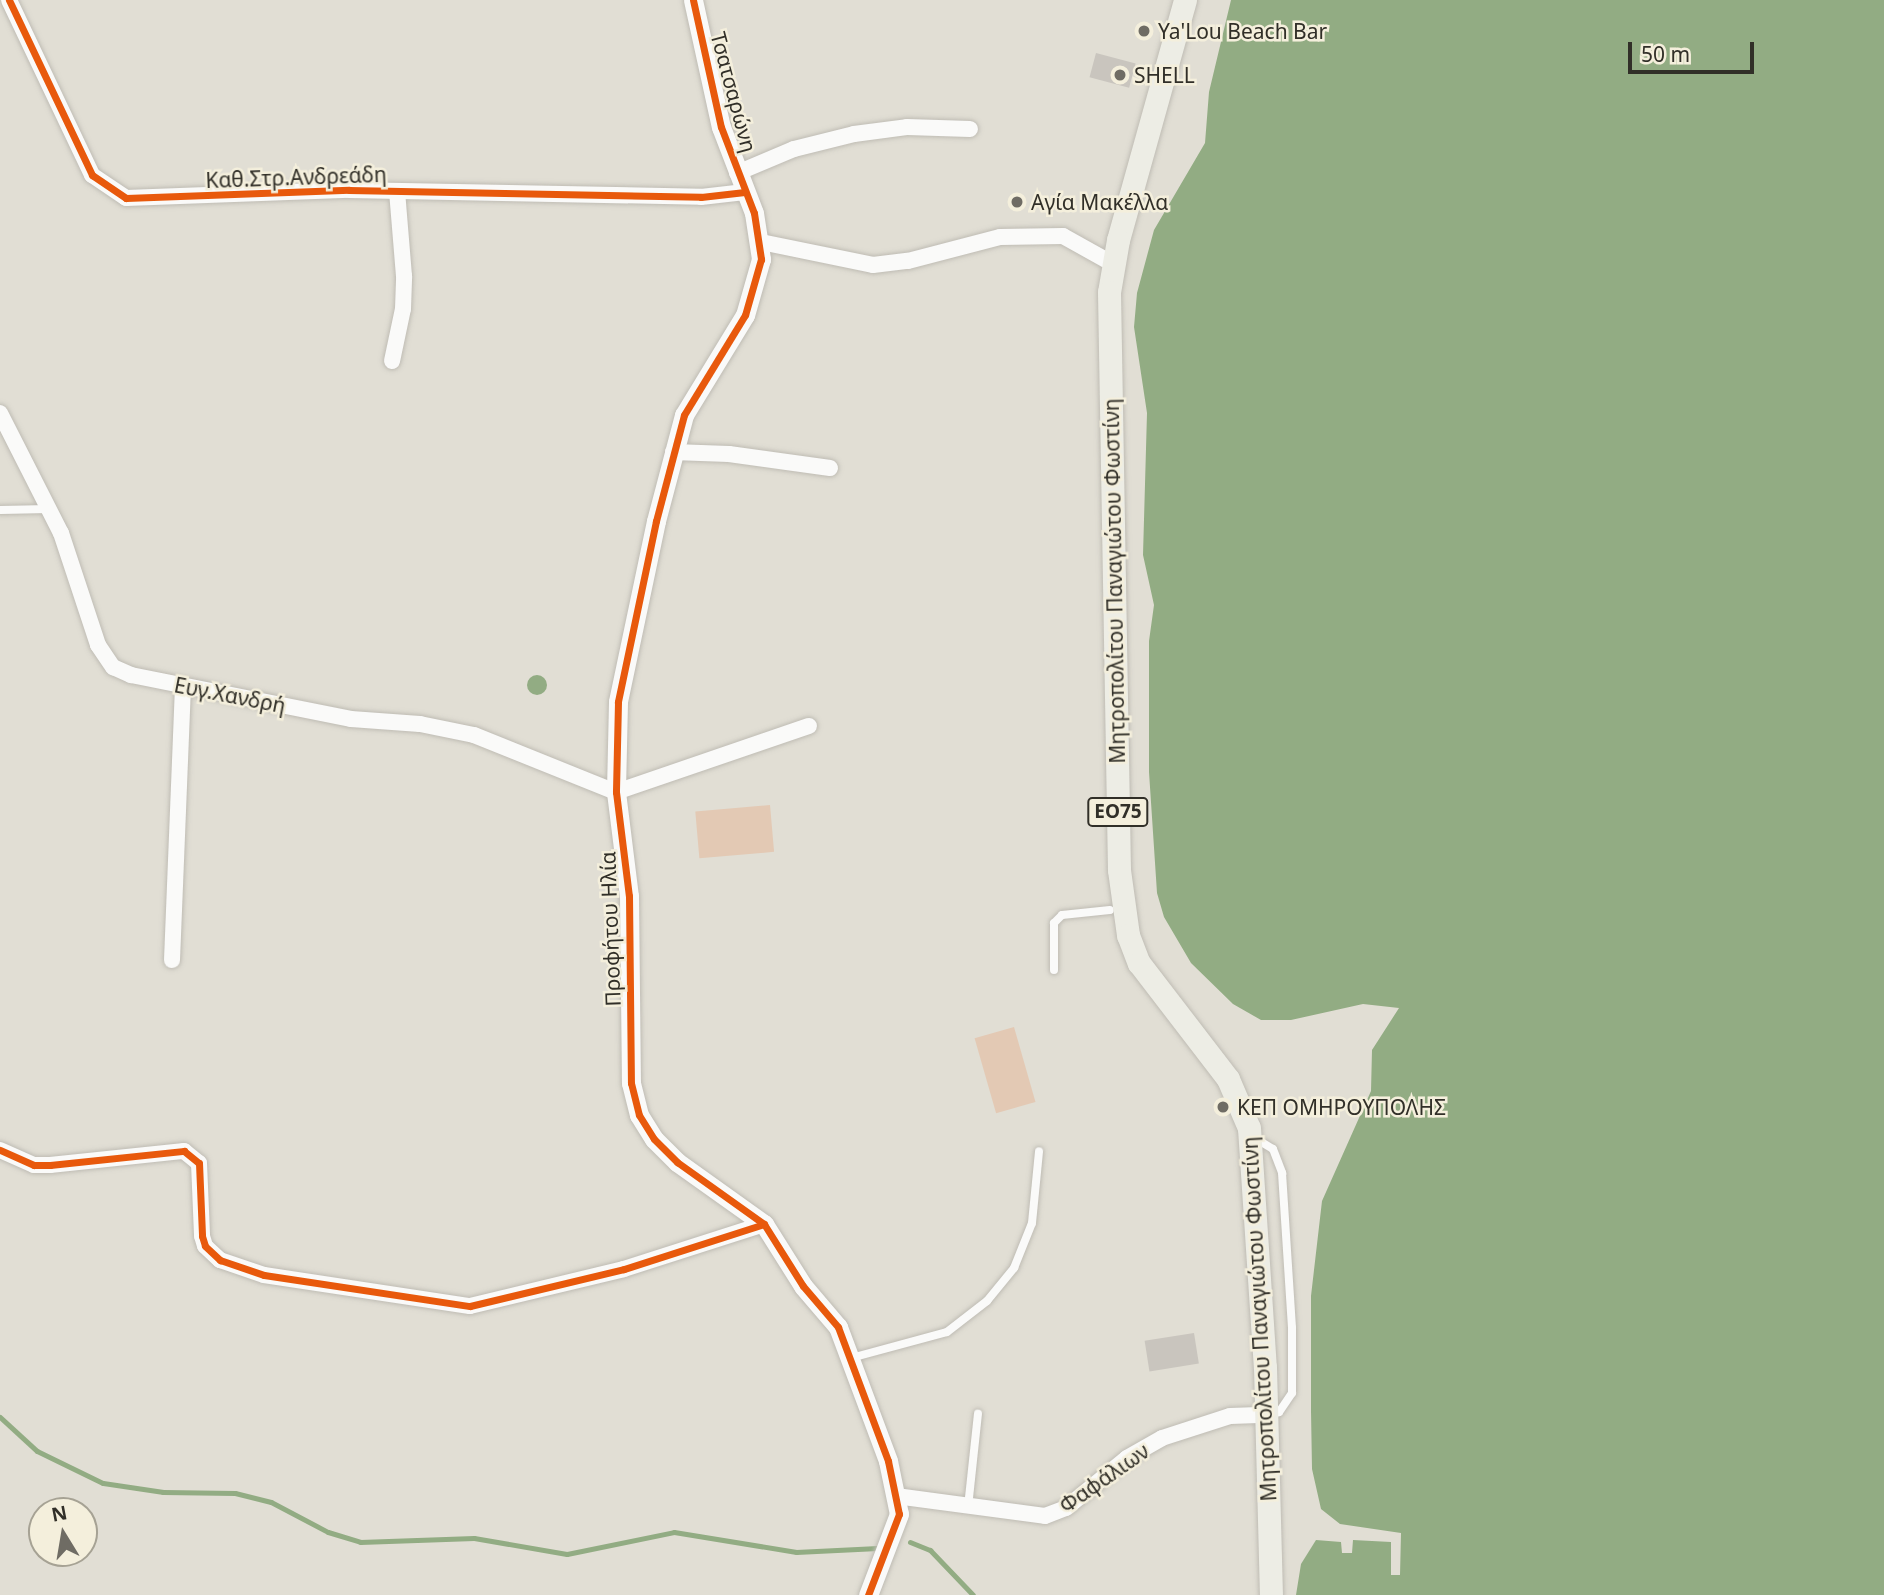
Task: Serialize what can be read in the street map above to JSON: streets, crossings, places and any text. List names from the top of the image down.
{
  "streets": {
    "main road": ["Μητροπολίτου Παναγιώτου Φωστίνη", "ΕΟ75"],
    "street": [
      "Τσατσαρώνη",
      "Καθ.Στρ.Ανδρεάδη",
      "Ευγ.Χανδρή",
      "Προφήτου Ηλία",
      "Φαφάλιων"
    ]
  },
  "crossings": [
    ["Τσατσαρώνη", "Καθ.Στρ.Ανδρεάδη"],
    ["Τσατσαρώνη", "Προφήτου Ηλία"],
    ["Καθ.Στρ.Ανδρεάδη", "Προφήτου Ηλία"],
    ["Μητροπολίτου Παναγιώτου Φωστίνη", "Φαφάλιων"],
    ["Ευγ.Χανδρή", "Προφήτου Ηλία"],
    ["Προφήτου Ηλία", "Φαφάλιων"]
  ],
  "places": [
    "Ya'Lou Beach Bar",
    "SHELL",
    "Αγία Μακέλλα",
    "ΚΕΠ ΟΜΗΡΟΥΠΟΛΗΣ"
  ],
  "scale_bar": "50 m",
  "north": "top"
}
